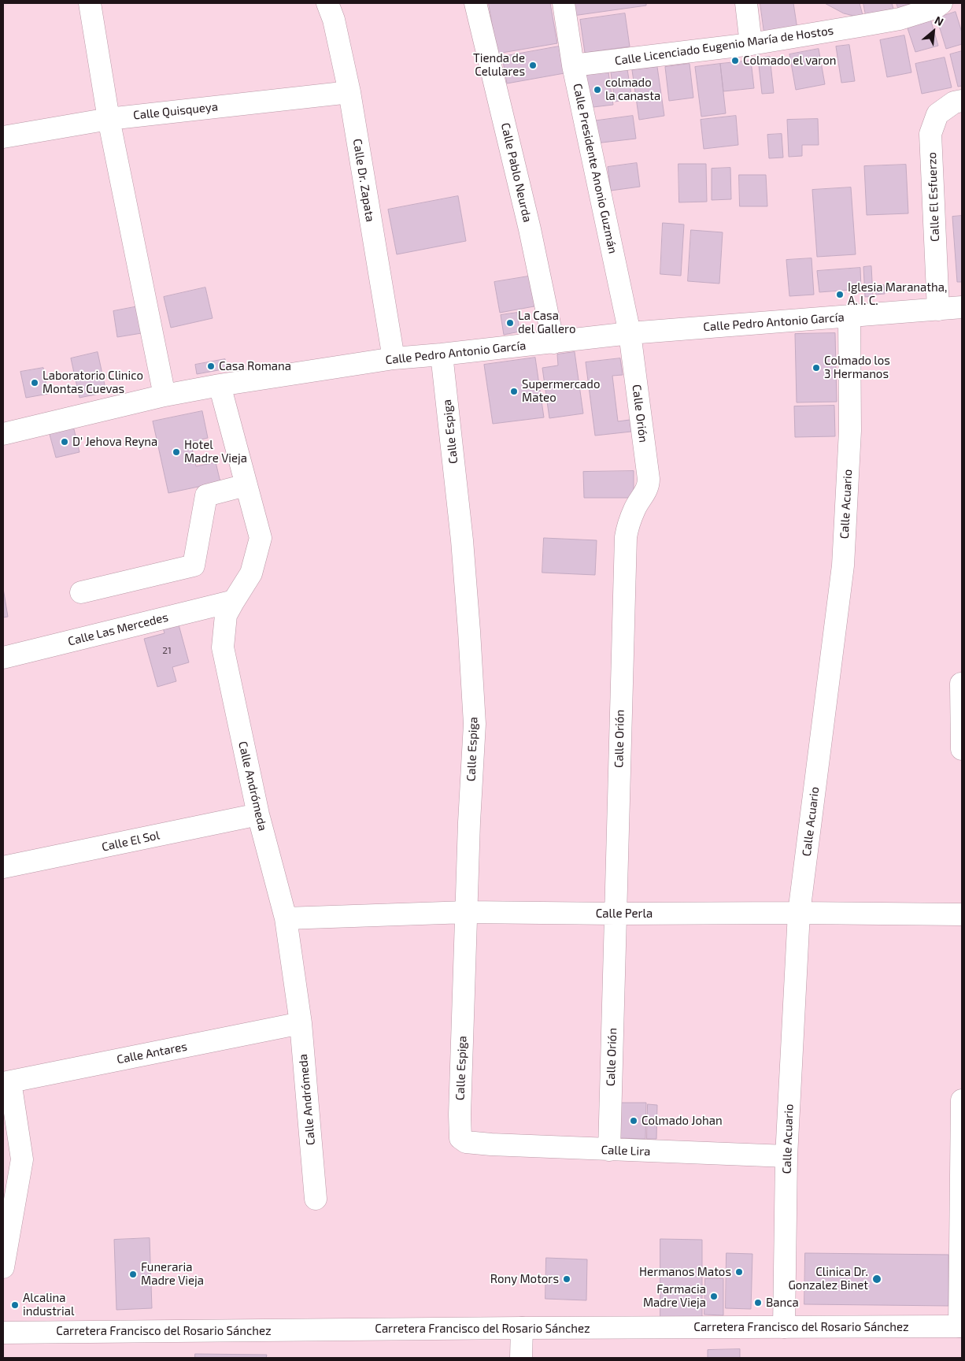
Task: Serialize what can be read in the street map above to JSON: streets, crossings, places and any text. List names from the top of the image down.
{
  "streets": {
    "street": [
      "Calle Licenciado Eugenio María de Hostos",
      "Calle Quisqueya",
      "Calle Presidente Anonio Guzmán",
      "Calle Pablo Neurda",
      "Calle Dr. Zapata",
      "Calle El Esfuerzo",
      "Calle Pedro Antonio García",
      "Calle Orión",
      "Calle Espiga",
      "Calle Acuario",
      "Calle Las Mercedes",
      "Calle Andrómeda",
      "Calle El Sol",
      "Calle Perla",
      "Calle Antares",
      "Calle Lira",
      "Carretera Francisco del Rosario Sánchez"
    ]
  },
  "crossings": [
    ["Calle Licenciado Eugenio María de Hostos", "Calle Presidente Anonio Guzmán"],
    ["Calle Quisqueya", "Calle Dr. Zapata"],
    ["Calle Presidente Anonio Guzmán", "Calle Pedro Antonio García"],
    ["Calle Presidente Anonio Guzmán", "Calle Orión"],
    ["Calle Pablo Neurda", "Calle Pedro Antonio García"],
    ["Calle Dr. Zapata", "Calle Pedro Antonio García"],
    ["Calle El Esfuerzo", "Calle Pedro Antonio García"],
    ["Calle Pedro Antonio García", "Calle Orión"],
    ["Calle Pedro Antonio García", "Calle Espiga"],
    ["Calle Pedro Antonio García", "Calle Acuario"],
    ["Calle Pedro Antonio García", "Calle Andrómeda"],
    ["Calle Orión", "Calle Perla"],
    ["Calle Orión", "Calle Lira"],
    ["Calle Espiga", "Calle Perla"],
    ["Calle Espiga", "Calle Lira"],
    ["Calle Acuario", "Calle Perla"],
    ["Calle Acuario", "Calle Lira"],
    ["Calle Acuario", "Carretera Francisco del Rosario Sánchez"],
    ["Calle Las Mercedes", "Calle Andrómeda"],
    ["Calle Andrómeda", "Calle El Sol"],
    ["Calle Andrómeda", "Calle Perla"],
    ["Calle Andrómeda", "Calle Antares"]
  ],
  "places": [
    "Colmado el varon",
    "Tienda de Celulares",
    "colmado la canasta",
    "Iglesia Maranatha, A. I. C.",
    "La Casa del Gallero",
    "Casa Romana",
    "Colmado los 3 Hermanos",
    "Laboratorio Clinico Montas Cuevas",
    "Supermercado Mateo",
    "D' Jehova Reyna",
    "Hotel Madre Vieja",
    "Colmado Johan",
    "Hermanos Matos",
    "Funeraria Madre Vieja",
    "Rony Motors",
    "Clinica Dr. Gonzalez Binet",
    "Farmacia Madre Vieja",
    "Banca",
    "Alcalina industrial"
  ],
  "house_numbers": ["21"],
  "north": "top right"
}
